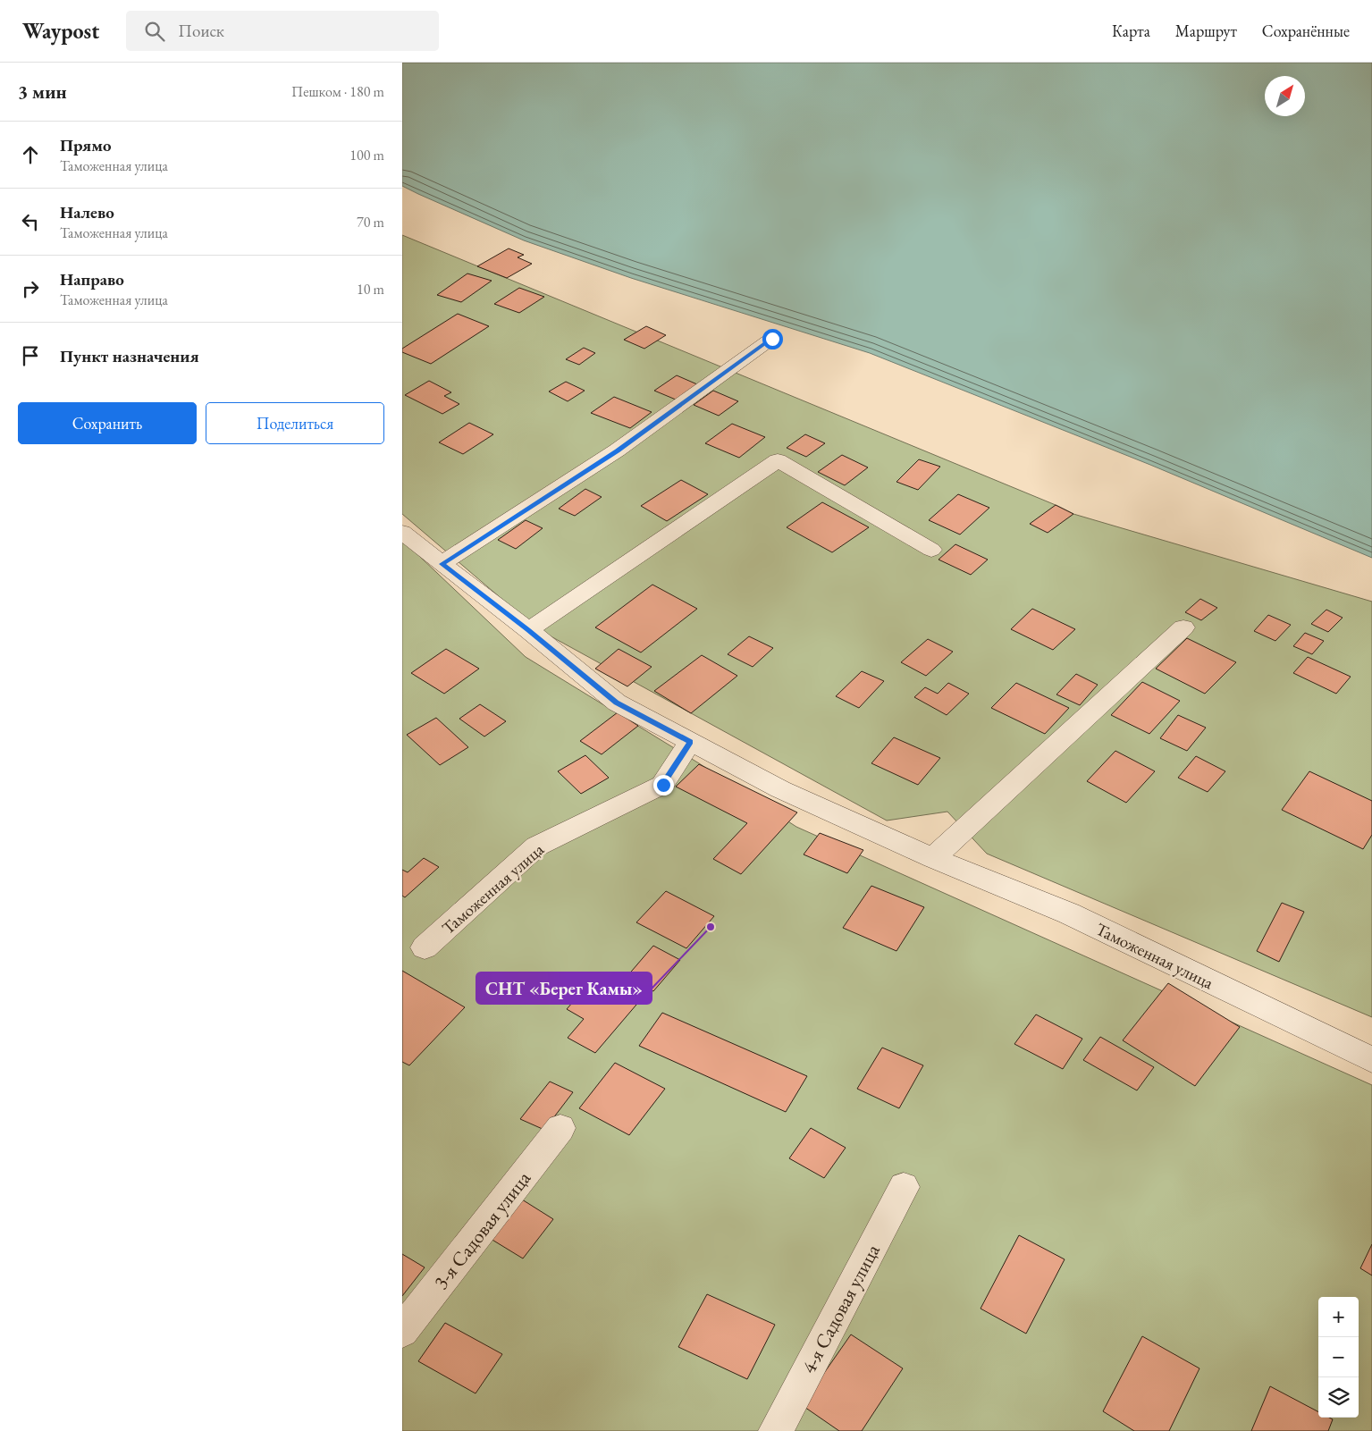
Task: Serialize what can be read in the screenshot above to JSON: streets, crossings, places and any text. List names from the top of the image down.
{
  "streets": {
    "street": ["Таможенная улица", "3-я Садовая улица", "4-я Садовая улица"]
  },
  "places": ["СНТ «Берег Камы»"],
  "north": "top right",
  "page": {
    "header": "Waypost",
    "search": "Поиск",
    "nav": ["Карта", "Маршрут", "Сохранённые"],
    "heading": ["3 мин", "Пешком · 180 m"],
    "list": [
      ["Прямо", "Таможенная улица", "100 m"],
      ["Налево", "Таможенная улица", "70 m"],
      ["Направо", "Таможенная улица", "10 m"],
      "Пункт назначения"
    ],
    "buttons": ["Сохранить", "Поделиться"],
    "map_buttons": ["+", "−"]
  }
}
